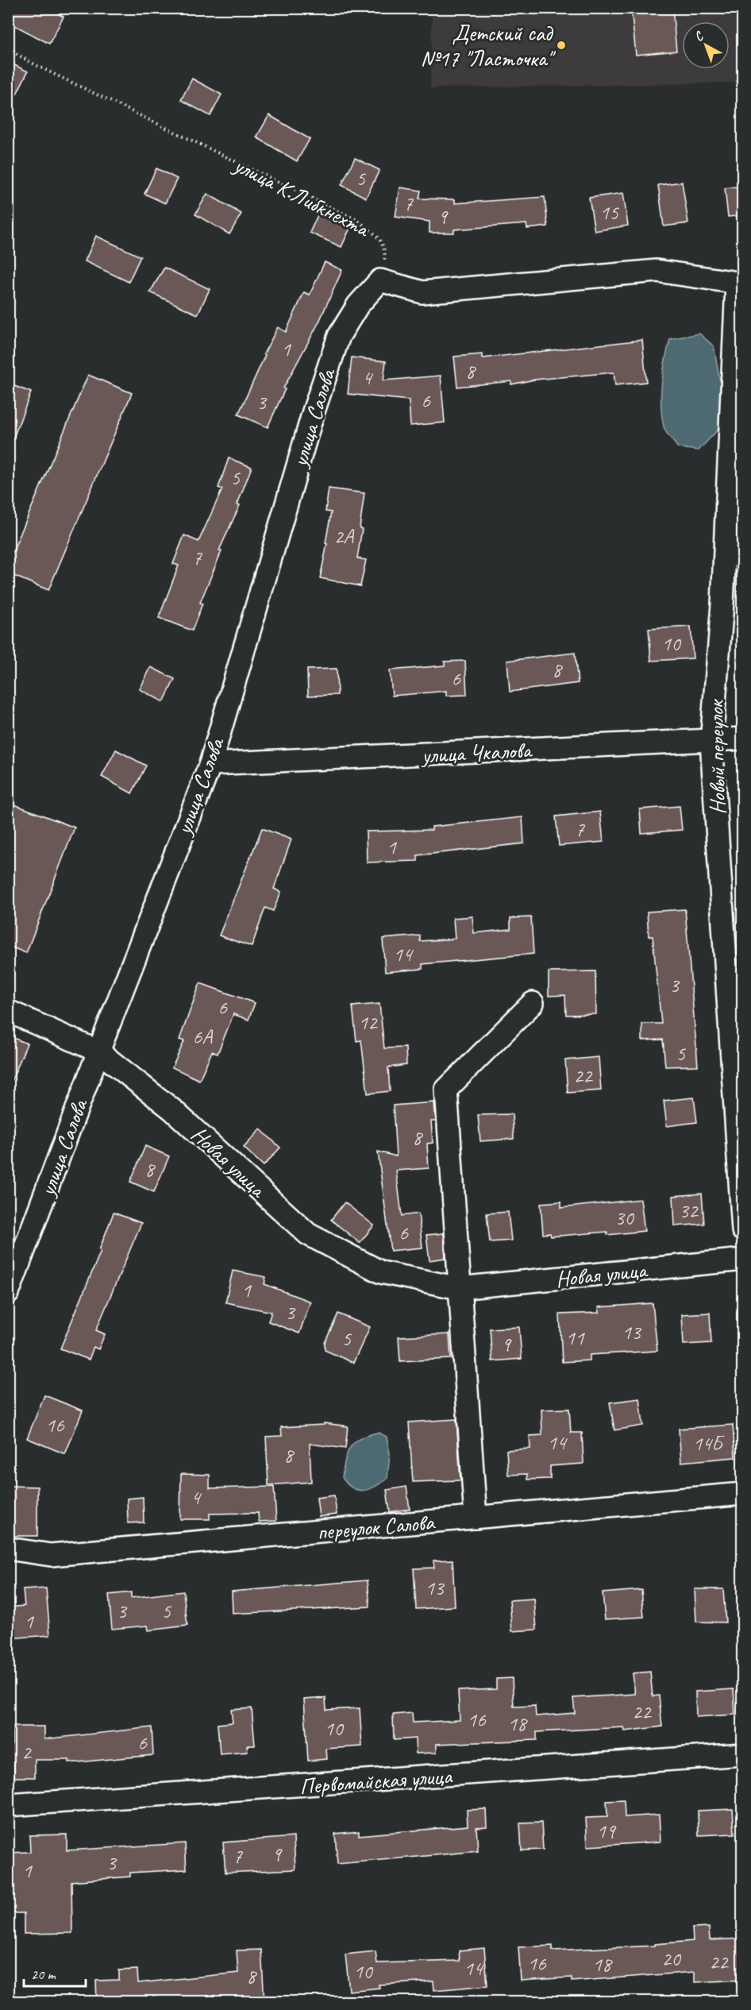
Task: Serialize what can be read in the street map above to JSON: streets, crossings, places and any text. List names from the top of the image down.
{
  "streets": {
    "street": [
      "улица Салова",
      "улица Чкалова",
      "Новый переулок",
      "Новая улица",
      "переулок Салова",
      "Первомайская улица"
    ],
    "path": ["улица К.Либкнехта"]
  },
  "crossings": [
    ["улица К.Либкнехта", "улица Салова"],
    ["улица Салова", "улица Чкалова"],
    ["улица Салова", "Новая улица"],
    ["улица Чкалова", "Новый переулок"]
  ],
  "places": ["Детский сад №17 \"Ласточка\""],
  "house_numbers": [
    "5",
    "7",
    "15",
    "9",
    "1",
    "8",
    "4",
    "6",
    "3",
    "5",
    "2А",
    "7",
    "10",
    "8",
    "6",
    "7",
    "1",
    "14",
    "3",
    "6",
    "12",
    "6А",
    "5",
    "22",
    "8",
    "8",
    "32",
    "30",
    "6",
    "1",
    "3",
    "13",
    "11",
    "5",
    "9",
    "16",
    "14",
    "14Б",
    "8",
    "4",
    "13",
    "3",
    "5",
    "1",
    "22",
    "16",
    "18",
    "10",
    "6",
    "2",
    "19",
    "9",
    "7",
    "3",
    "1",
    "20",
    "22",
    "16",
    "18",
    "14",
    "10",
    "8"
  ],
  "scale_bar": "20 m",
  "north": "top left"
}
